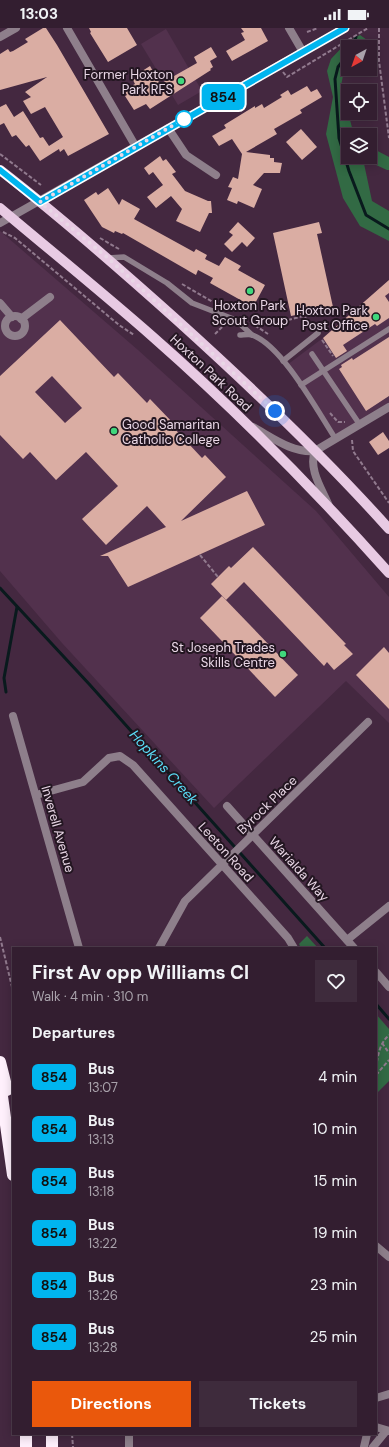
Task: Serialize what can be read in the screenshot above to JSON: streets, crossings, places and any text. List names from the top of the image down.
{
  "streets": {
    "main road": ["Hoxton Park Road"],
    "street": [
      "Byrock Place",
      "Inverell Avenue",
      "Leeton Road",
      "Warialda Way"
    ]
  },
  "crossings": [
    ["Byrock Place", "Leeton Road"],
    ["Byrock Place", "Warialda Way"],
    ["Inverell Avenue", "Leeton Road"]
  ],
  "water": ["Hopkins Creek"],
  "places": [
    "Former Hoxton Park RFS",
    "Hoxton Park Scout Group",
    "Hoxton Park Post Office",
    "Good Samaritan Catholic College",
    "St Joseph Trades Skills Centre"
  ],
  "lines": ["bus line 854"],
  "north": "bottom left",
  "page": {
    "status": "13:03",
    "on_map": "854",
    "heading": [
      ["First Av opp Williams Cl", "Walk · 4 min · 310 m"],
      "Departures"
    ],
    "list": [
      {
        "mark": "854",
        "name": "Bus",
        "note": "13:07",
        "value": "4 min"
      },
      {
        "mark": "854",
        "name": "Bus",
        "note": "13:13",
        "value": "10 min"
      },
      {
        "mark": "854",
        "name": "Bus",
        "note": "13:18",
        "value": "15 min"
      },
      {
        "mark": "854",
        "name": "Bus",
        "note": "13:22",
        "value": "19 min"
      },
      {
        "mark": "854",
        "name": "Bus",
        "note": "13:26",
        "value": "23 min"
      },
      {
        "mark": "854",
        "name": "Bus",
        "note": "13:28",
        "value": "25 min"
      }
    ],
    "buttons": ["Directions", "Tickets"]
  }
}
